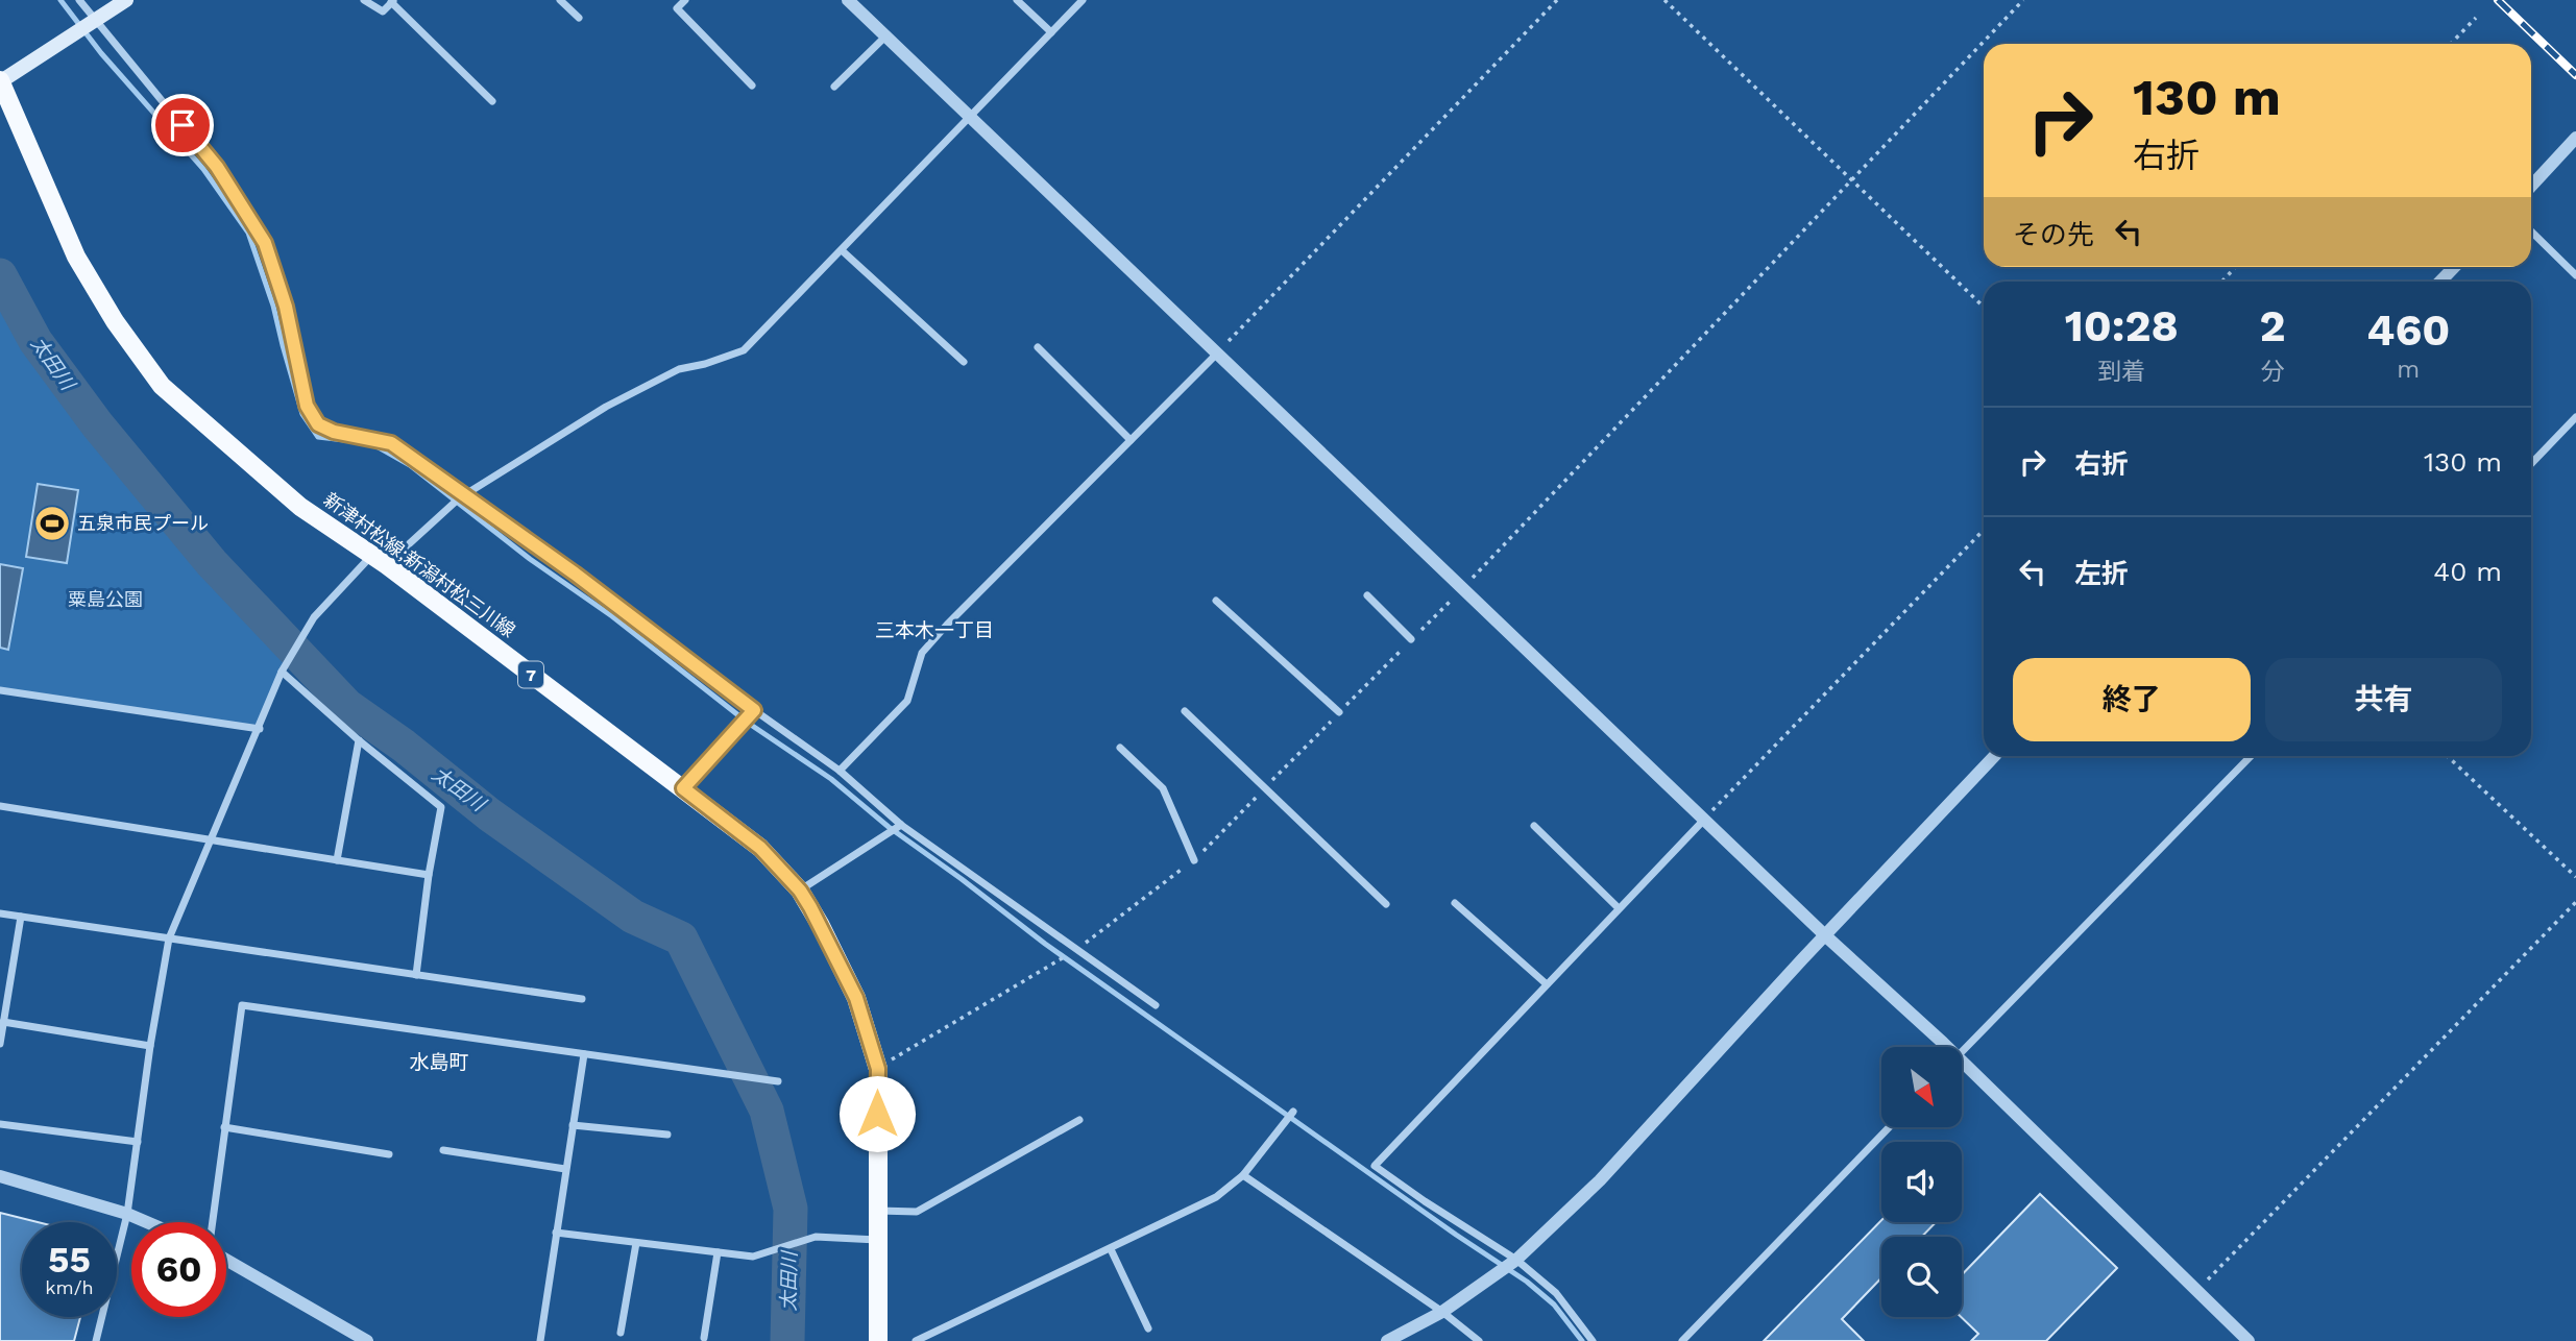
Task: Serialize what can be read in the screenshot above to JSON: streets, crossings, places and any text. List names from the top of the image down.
{
  "streets": {
    "main road": ["新津村松線;新潟村松三川線", "7"]
  },
  "districts": ["三本木一丁目", "水島町"],
  "water": ["太田川"],
  "parks": ["粟島公園"],
  "places": {
    "sports": ["五泉市民プール"]
  },
  "north": "bottom right",
  "page": {
    "turn": ["130 m", "右折"],
    "then": "その先",
    "eta": [
      "10:28",
      "到着",
      "2",
      "分",
      "460",
      "m"
    ],
    "list": [
      {
        "name": "右折",
        "value": "130 m"
      },
      {
        "name": "左折",
        "value": "40 m"
      }
    ],
    "buttons": ["終了", "共有"],
    "speed": "55 km/h",
    "limit": "60"
  }
}
